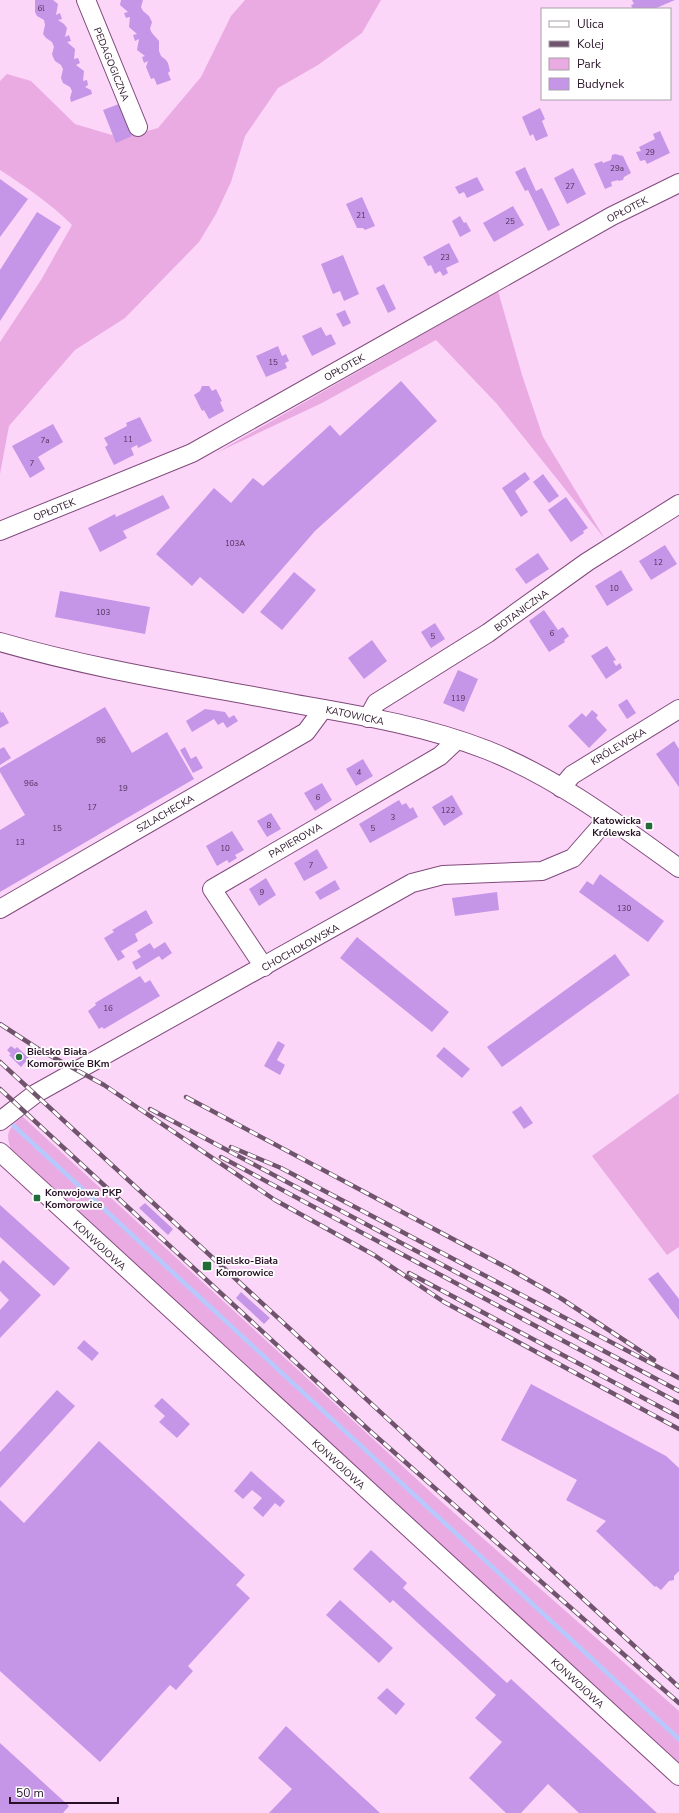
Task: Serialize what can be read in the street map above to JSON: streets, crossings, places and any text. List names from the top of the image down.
{
  "streets": {
    "street": [
      "PEDAGOGICZNA",
      "OPŁOTEK",
      "BOTANICZNA",
      "KATOWICKA",
      "KRÓLEWSKA",
      "SZLACHECKA",
      "PAPIEROWA",
      "CHOCHOŁOWSKA",
      "KONWOJOWA"
    ]
  },
  "crossings": [
    ["BOTANICZNA", "KATOWICKA"],
    ["KATOWICKA", "KRÓLEWSKA"],
    ["KATOWICKA", "SZLACHECKA"],
    ["KATOWICKA", "PAPIEROWA"],
    ["KATOWICKA", "CHOCHOŁOWSKA"],
    ["PAPIEROWA", "CHOCHOŁOWSKA"]
  ],
  "places": {
    "transit": ["Katowicka Królewska", "Konwojowa PKP Komorowice", "Bielsko-Biała Komorowice"],
    "other": ["Bielsko Biała Komorowice BKm"]
  },
  "house_numbers": [
    "6l",
    "29",
    "29a",
    "27",
    "21",
    "25",
    "23",
    "15",
    "11",
    "7a",
    "7",
    "103A",
    "12",
    "10",
    "103",
    "6",
    "5",
    "119",
    "96",
    "4",
    "96a",
    "19",
    "6",
    "17",
    "122",
    "3",
    "8",
    "15",
    "5",
    "13",
    "10",
    "7",
    "9",
    "130",
    "16"
  ],
  "legend": [
    "Ulica",
    "Kolej",
    "Park",
    "Budynek"
  ],
  "scale_bar": "50 m"
}
